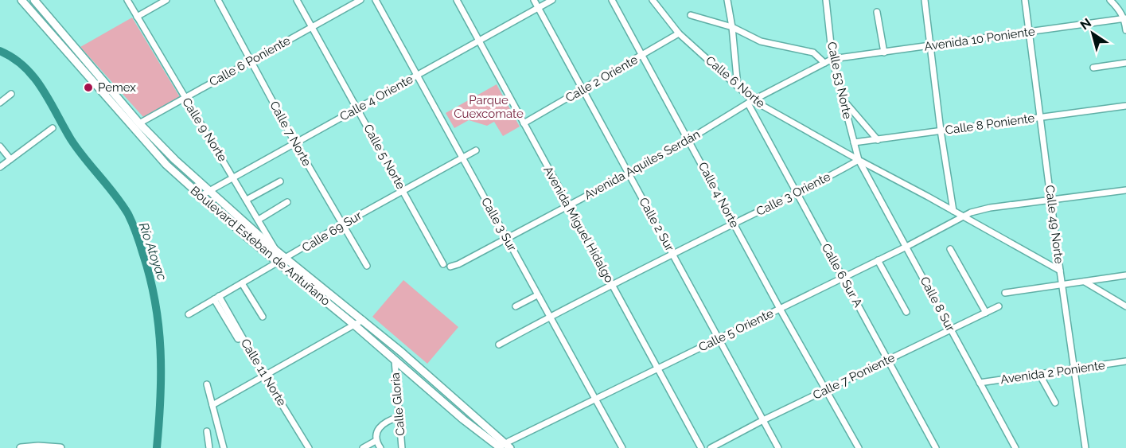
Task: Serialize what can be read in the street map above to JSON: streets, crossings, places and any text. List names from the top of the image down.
{
  "streets": {
    "main road": ["Boulevard Esteban de Antuñano"],
    "street": [
      "Avenida 10 Poniente",
      "Calle 6 Poniente",
      "Calle 2 Oriente",
      "Calle 53 Norte",
      "Calle 6 Norte",
      "Calle 4 Oriente",
      "Calle 8 Poniente",
      "Calle 9 Norte",
      "Calle 7 Norte",
      "Calle 5 Norte",
      "Avenida Aquiles Serdán",
      "Calle 3 Oriente",
      "Calle 4 Norte",
      "Calle 3 Sur",
      "Avenida Miguel Hidalgo",
      "Calle 2 Sur",
      "Calle 49 Norte",
      "Calle 69 Sur",
      "Calle 6 Sur A",
      "Calle 8 Sur",
      "Calle 5 Oriente",
      "Calle 11 Norte",
      "Avenida 2 Poniente",
      "Calle 7 Poniente",
      "Calle Gloria"
    ]
  },
  "crossings": [
    ["Avenida 10 Poniente", "Calle 53 Norte"],
    ["Avenida 10 Poniente", "Avenida Aquiles Serdán"],
    ["Avenida 10 Poniente", "Calle 49 Norte"],
    ["Calle 6 Poniente", "Calle 9 Norte"],
    ["Calle 6 Poniente", "Calle 7 Norte"],
    ["Calle 6 Poniente", "Calle 5 Norte"],
    ["Calle 6 Poniente", "Boulevard Esteban de Antuñano"],
    ["Calle 2 Oriente", "Calle 6 Norte"],
    ["Calle 2 Oriente", "Calle 4 Norte"],
    ["Calle 2 Oriente", "Avenida Miguel Hidalgo"],
    ["Calle 2 Oriente", "Calle 2 Sur"],
    ["Calle 53 Norte", "Calle 6 Norte"],
    ["Calle 53 Norte", "Calle 8 Poniente"],
    ["Calle 53 Norte", "Avenida Aquiles Serdán"],
    ["Calle 53 Norte", "Calle 3 Oriente"],
    ["Calle 53 Norte", "Calle 8 Sur"],
    ["Calle 6 Norte", "Avenida Aquiles Serdán"],
    ["Calle 6 Norte", "Calle 3 Oriente"],
    ["Calle 6 Norte", "Calle 49 Norte"],
    ["Calle 6 Norte", "Calle 6 Sur A"],
    ["Calle 6 Norte", "Calle 8 Sur"],
    ["Calle 6 Norte", "Calle 5 Oriente"],
    ["Calle 4 Oriente", "Calle 9 Norte"],
    ["Calle 4 Oriente", "Calle 7 Norte"],
    ["Calle 4 Oriente", "Calle 5 Norte"],
    ["Calle 4 Oriente", "Calle 3 Sur"],
    ["Calle 4 Oriente", "Avenida Miguel Hidalgo"],
    ["Calle 4 Oriente", "Calle 2 Sur"],
    ["Calle 4 Oriente", "Boulevard Esteban de Antuñano"],
    ["Calle 8 Poniente", "Calle 49 Norte"],
    ["Calle 9 Norte", "Calle 69 Sur"],
    ["Calle 9 Norte", "Boulevard Esteban de Antuñano"],
    ["Calle 7 Norte", "Calle 69 Sur"],
    ["Calle 5 Norte", "Calle 69 Sur"],
    ["Avenida Aquiles Serdán", "Calle 4 Norte"],
    ["Avenida Aquiles Serdán", "Calle 3 Sur"],
    ["Avenida Aquiles Serdán", "Avenida Miguel Hidalgo"],
    ["Avenida Aquiles Serdán", "Calle 2 Sur"],
    ["Avenida Aquiles Serdán", "Calle 6 Sur A"],
    ["Calle 3 Oriente", "Calle 4 Norte"],
    ["Calle 3 Oriente", "Calle 3 Sur"],
    ["Calle 3 Oriente", "Avenida Miguel Hidalgo"],
    ["Calle 3 Oriente", "Calle 2 Sur"],
    ["Calle 3 Oriente", "Calle 6 Sur A"],
    ["Calle 3 Oriente", "Calle 8 Sur"],
    ["Calle 4 Norte", "Calle 5 Oriente"],
    ["Calle 4 Norte", "Calle 7 Poniente"],
    ["Calle 3 Sur", "Calle 69 Sur"],
    ["Calle 3 Sur", "Calle 5 Oriente"],
    ["Avenida Miguel Hidalgo", "Calle 5 Oriente"],
    ["Calle 2 Sur", "Calle 5 Oriente"],
    ["Calle 2 Sur", "Calle 7 Poniente"],
    ["Calle 49 Norte", "Calle 5 Oriente"],
    ["Calle 49 Norte", "Avenida 2 Poniente"],
    ["Calle 69 Sur", "Boulevard Esteban de Antuñano"],
    ["Calle 69 Sur", "Calle 11 Norte"],
    ["Boulevard Esteban de Antuñano", "Calle 5 Oriente"],
    ["Boulevard Esteban de Antuñano", "Calle Gloria"],
    ["Calle 6 Sur A", "Calle 5 Oriente"],
    ["Calle 6 Sur A", "Calle 7 Poniente"],
    ["Calle 8 Sur", "Calle 5 Oriente"],
    ["Calle 8 Sur", "Avenida 2 Poniente"],
    ["Calle 8 Sur", "Calle 7 Poniente"]
  ],
  "water": ["Río Atoyac"],
  "parks": ["Parque Cuexcomate"],
  "places": ["Pemex"],
  "north": "top left"
}
